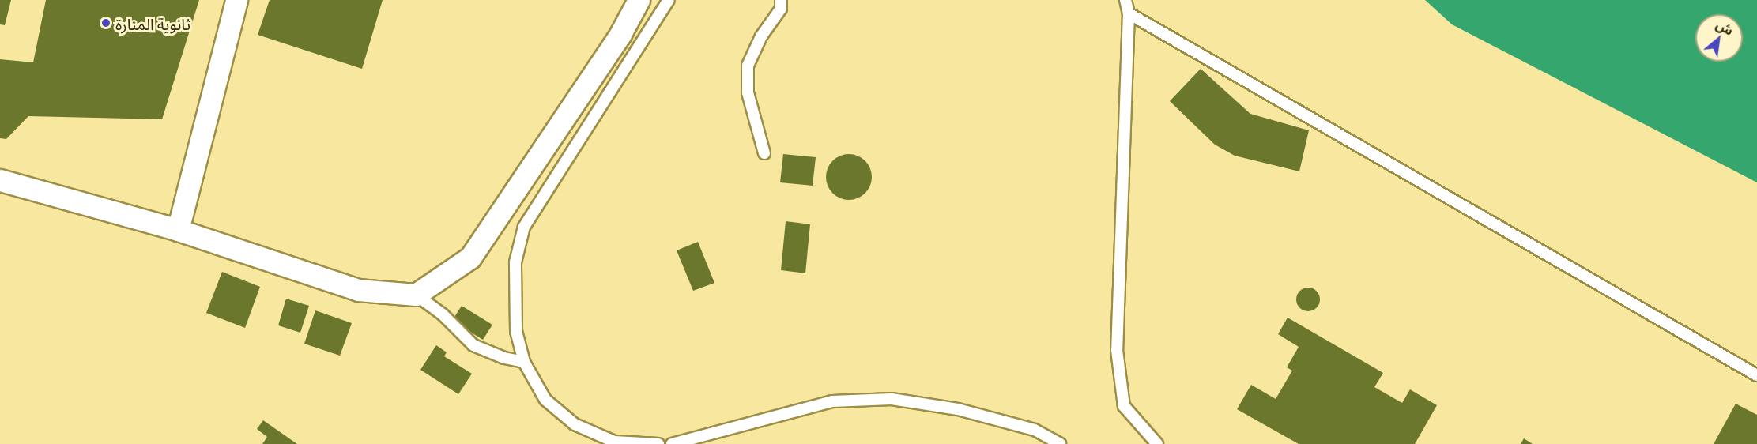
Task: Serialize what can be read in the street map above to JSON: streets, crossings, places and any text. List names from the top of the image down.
{
  "places": ["ثانوية المنارة"],
  "north": "top right"
}
